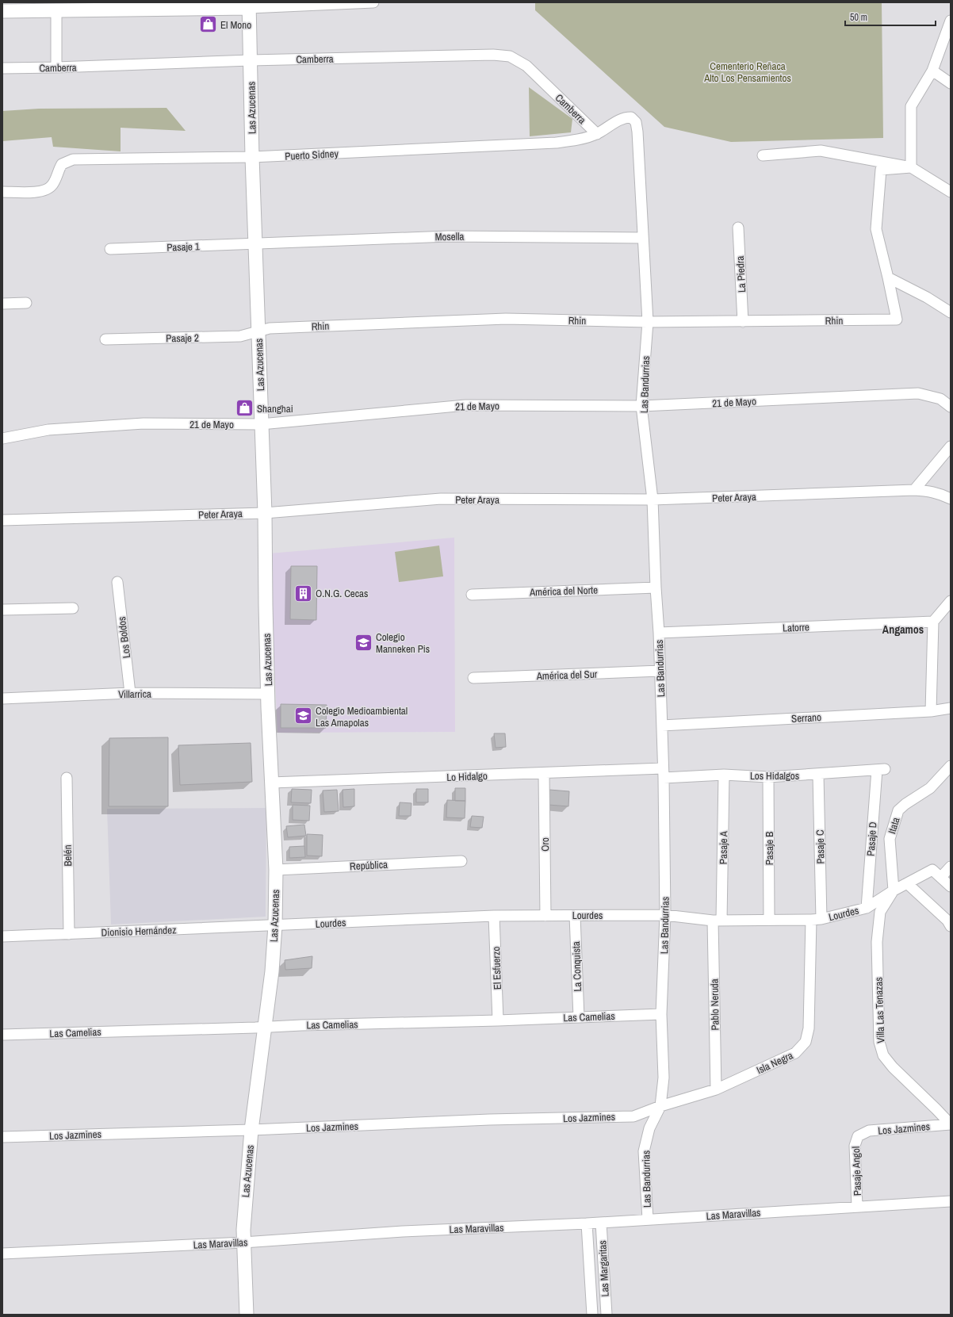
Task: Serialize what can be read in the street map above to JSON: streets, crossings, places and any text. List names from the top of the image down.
{
  "streets": {
    "street": [
      "Camberra",
      "Las Azucenas",
      "Puerto Sidney",
      "Mosella",
      "Pasaje 1",
      "La Piedra",
      "Rhin",
      "Pasaje 2",
      "Las Bandurrias",
      "21 de Mayo",
      "Peter Araya",
      "América del Norte",
      "Latorre",
      "Los Boldos",
      "América del Sur",
      "Villarrica",
      "Serrano",
      "Los Hidalgos",
      "Lo Hidalgo",
      "Itata",
      "Pasaje D",
      "Oro",
      "Pasaje C",
      "Pasaje A",
      "Pasaje B",
      "Belén",
      "República",
      "Lourdes",
      "Dionisio Hernández",
      "La Conquista",
      "El Esfuerzo",
      "Pablo Neruda",
      "Villa Las Tenazas",
      "Las Camelias",
      "Isla Negra",
      "Los Jazmines",
      "Pasaje Angol",
      "Las Maravillas",
      "Las Margaritas"
    ]
  },
  "crossings": [
    ["Camberra", "Las Azucenas"],
    ["Camberra", "Puerto Sidney"],
    ["Las Azucenas", "Puerto Sidney"],
    ["Las Azucenas", "Mosella"],
    ["Las Azucenas", "Pasaje 1"],
    ["Las Azucenas", "Rhin"],
    ["Las Azucenas", "Pasaje 2"],
    ["Las Azucenas", "21 de Mayo"],
    ["Las Azucenas", "Peter Araya"],
    ["Las Azucenas", "Villarrica"],
    ["Las Azucenas", "Lo Hidalgo"],
    ["Las Azucenas", "República"],
    ["Las Azucenas", "Lourdes"],
    ["Las Azucenas", "Dionisio Hernández"],
    ["Las Azucenas", "Las Camelias"],
    ["Las Azucenas", "Los Jazmines"],
    ["Las Azucenas", "Las Maravillas"],
    ["Puerto Sidney", "Las Bandurrias"],
    ["Mosella", "Pasaje 1"],
    ["Mosella", "Las Bandurrias"],
    ["La Piedra", "Rhin"],
    ["Rhin", "Pasaje 2"],
    ["Rhin", "Las Bandurrias"],
    ["Las Bandurrias", "21 de Mayo"],
    ["Las Bandurrias", "Peter Araya"],
    ["Las Bandurrias", "América del Norte"],
    ["Las Bandurrias", "Latorre"],
    ["Las Bandurrias", "América del Sur"],
    ["Las Bandurrias", "Serrano"],
    ["Las Bandurrias", "Los Hidalgos"],
    ["Las Bandurrias", "Lo Hidalgo"],
    ["Las Bandurrias", "Lourdes"],
    ["Las Bandurrias", "Las Camelias"],
    ["Las Bandurrias", "Isla Negra"],
    ["Las Bandurrias", "Los Jazmines"],
    ["Las Bandurrias", "Las Maravillas"],
    ["Los Boldos", "Villarrica"],
    ["Los Hidalgos", "Lo Hidalgo"],
    ["Los Hidalgos", "Pasaje D"],
    ["Los Hidalgos", "Pasaje C"],
    ["Los Hidalgos", "Pasaje A"],
    ["Los Hidalgos", "Pasaje B"],
    ["Lo Hidalgo", "Oro"],
    ["Itata", "Lourdes"],
    ["Itata", "Villa Las Tenazas"],
    ["Pasaje D", "Lourdes"],
    ["Oro", "Lourdes"],
    ["Pasaje C", "Lourdes"],
    ["Pasaje C", "Isla Negra"],
    ["Pasaje A", "Lourdes"],
    ["Pasaje A", "Pablo Neruda"],
    ["Pasaje B", "Lourdes"],
    ["Belén", "Dionisio Hernández"],
    ["Lourdes", "Dionisio Hernández"],
    ["Lourdes", "La Conquista"],
    ["Lourdes", "El Esfuerzo"],
    ["Lourdes", "Pablo Neruda"],
    ["Lourdes", "Villa Las Tenazas"],
    ["Lourdes", "Isla Negra"],
    ["La Conquista", "Las Camelias"],
    ["El Esfuerzo", "Las Camelias"],
    ["Pablo Neruda", "Isla Negra"],
    ["Villa Las Tenazas", "Los Jazmines"],
    ["Isla Negra", "Los Jazmines"],
    ["Los Jazmines", "Pasaje Angol"],
    ["Pasaje Angol", "Las Maravillas"],
    ["Las Maravillas", "Las Margaritas"]
  ],
  "districts": ["Angamos"],
  "parks": ["Cementerio Reñaca Alto Los Pensamientos"],
  "places": {
    "shop": ["El Mono", "Shanghai"],
    "building": ["O.N.G. Cecas"],
    "school or university": ["Colegio Manneken Pis", "Colegio Medioambiental Las Amapolas"]
  },
  "scale_bar": "50 m"
}
